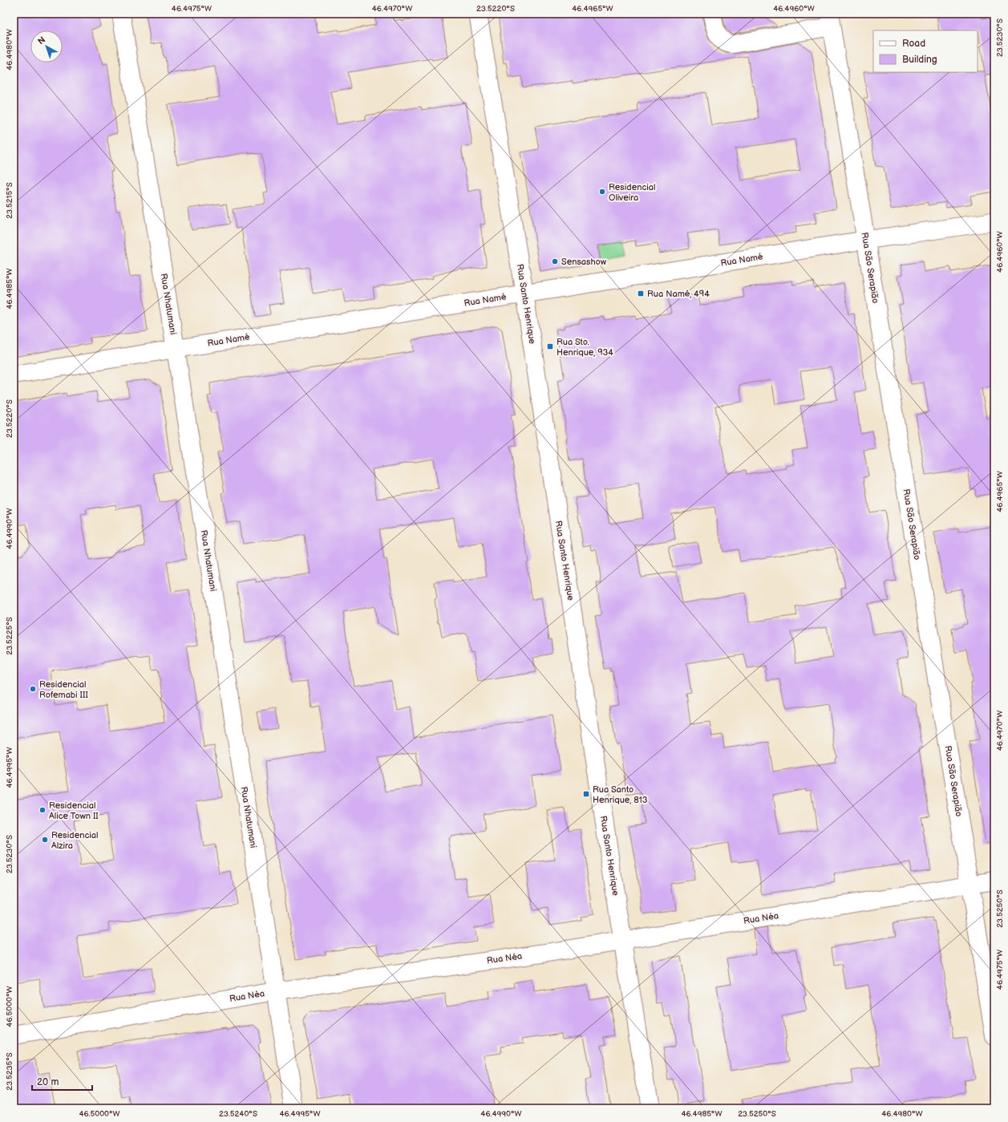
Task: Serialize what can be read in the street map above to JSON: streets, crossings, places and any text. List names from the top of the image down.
{
  "streets": {
    "street": [
      "Rua Namé",
      "Rua São Serapião",
      "Rua Nhatumani",
      "Rua Santo Henrique",
      "Rua Néa"
    ]
  },
  "crossings": [
    ["Rua Namé", "Rua São Serapião"],
    ["Rua Namé", "Rua Nhatumani"],
    ["Rua Namé", "Rua Santo Henrique"],
    ["Rua São Serapião", "Rua Néa"],
    ["Rua Nhatumani", "Rua Néa"],
    ["Rua Santo Henrique", "Rua Néa"]
  ],
  "places": {
    "other": [
      "Residencial Oliveira",
      "Sensashow",
      "Residencial Rofemabi III",
      "Residencial Alice Town II",
      "Residencial Alzira"
    ],
    "transit": ["Rua Namé, 494", "Rua Sto. Henrique, 934", "Rua Santo Henrique, 813"]
  },
  "legend": ["Road", "Building"],
  "scale_bar": "20 m",
  "north": "top left",
  "coordinates": [
    "46.4975°W",
    "46.4970°W",
    "23.5220°S",
    "46.4965°W",
    "46.4960°W",
    "23.5230°S",
    "46.4980°W",
    "23.5215°S",
    "46.4985°W",
    "46.4990°W",
    "23.5225°S",
    "46.4995°W",
    "23.5250°S",
    "46.5000°W",
    "23.5235°S",
    "23.5240°S"
  ]
}
